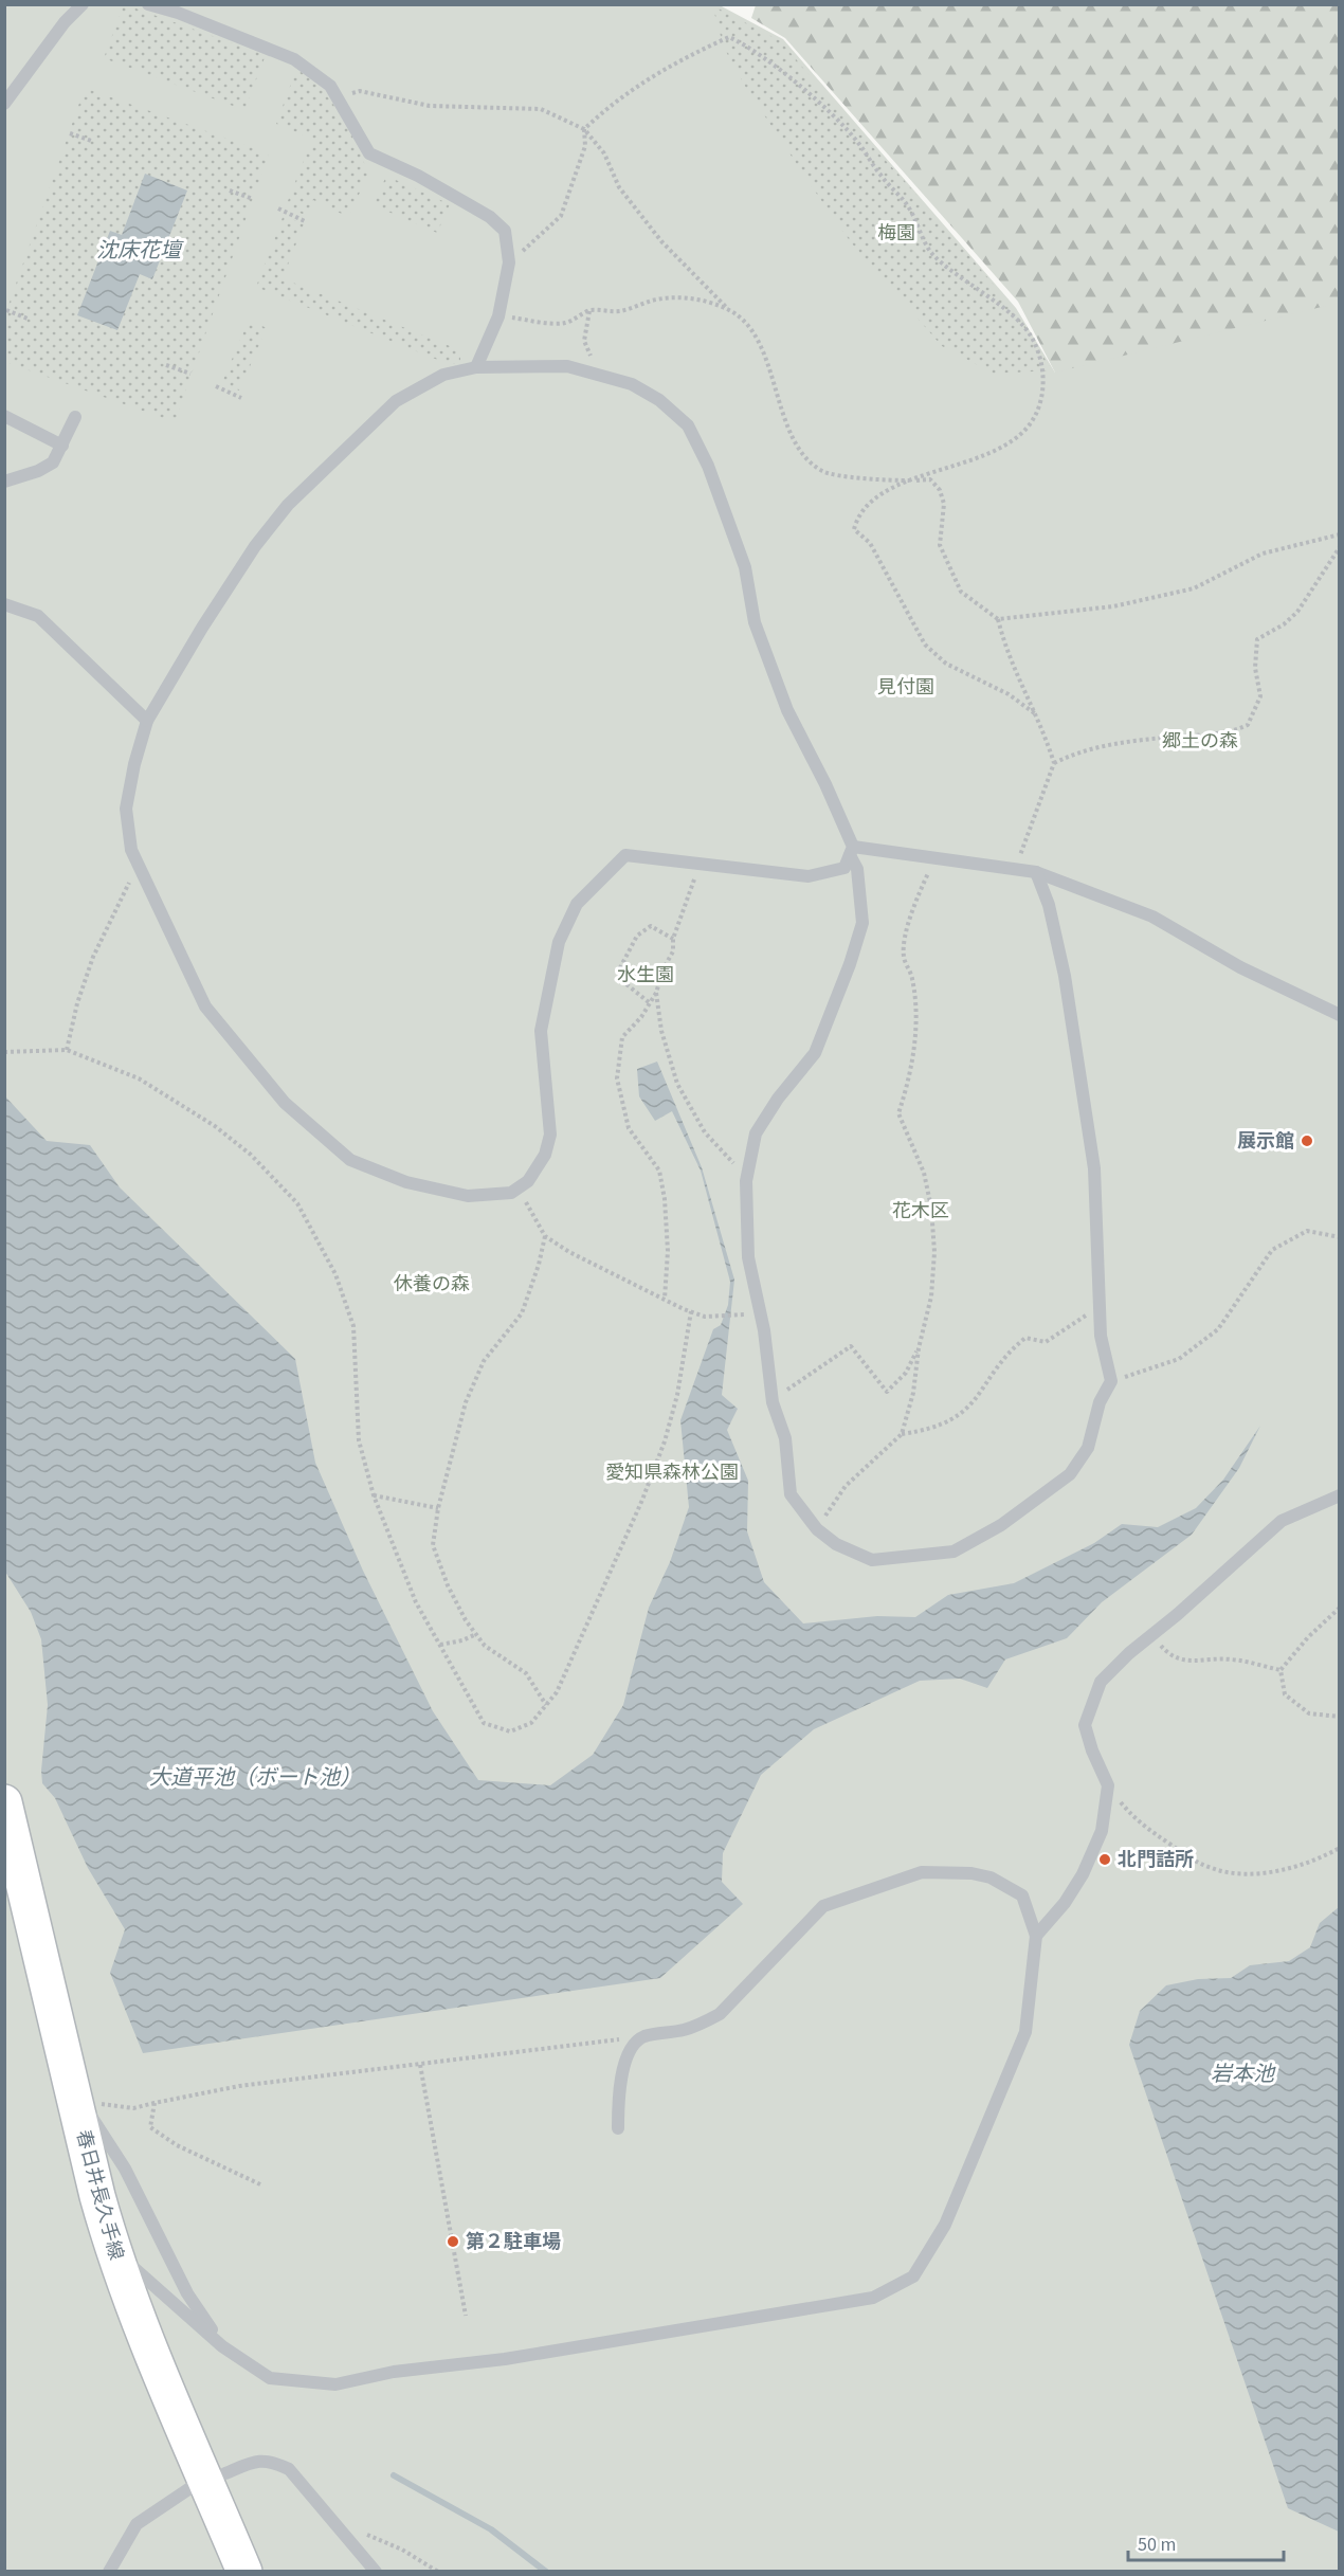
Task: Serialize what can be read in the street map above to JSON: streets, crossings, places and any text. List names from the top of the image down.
{
  "streets": {
    "main road": ["春日井長久手線"]
  },
  "water": ["沈床花壇", "大道平池（ボート池）", "岩本池"],
  "parks": [
    "梅園",
    "見付園",
    "郷土の森",
    "水生園",
    "花木区",
    "休養の森",
    "愛知県森林公園"
  ],
  "places": ["展示館", "北門詰所", "第２駐車場"],
  "scale_bar": "50 m"
}
